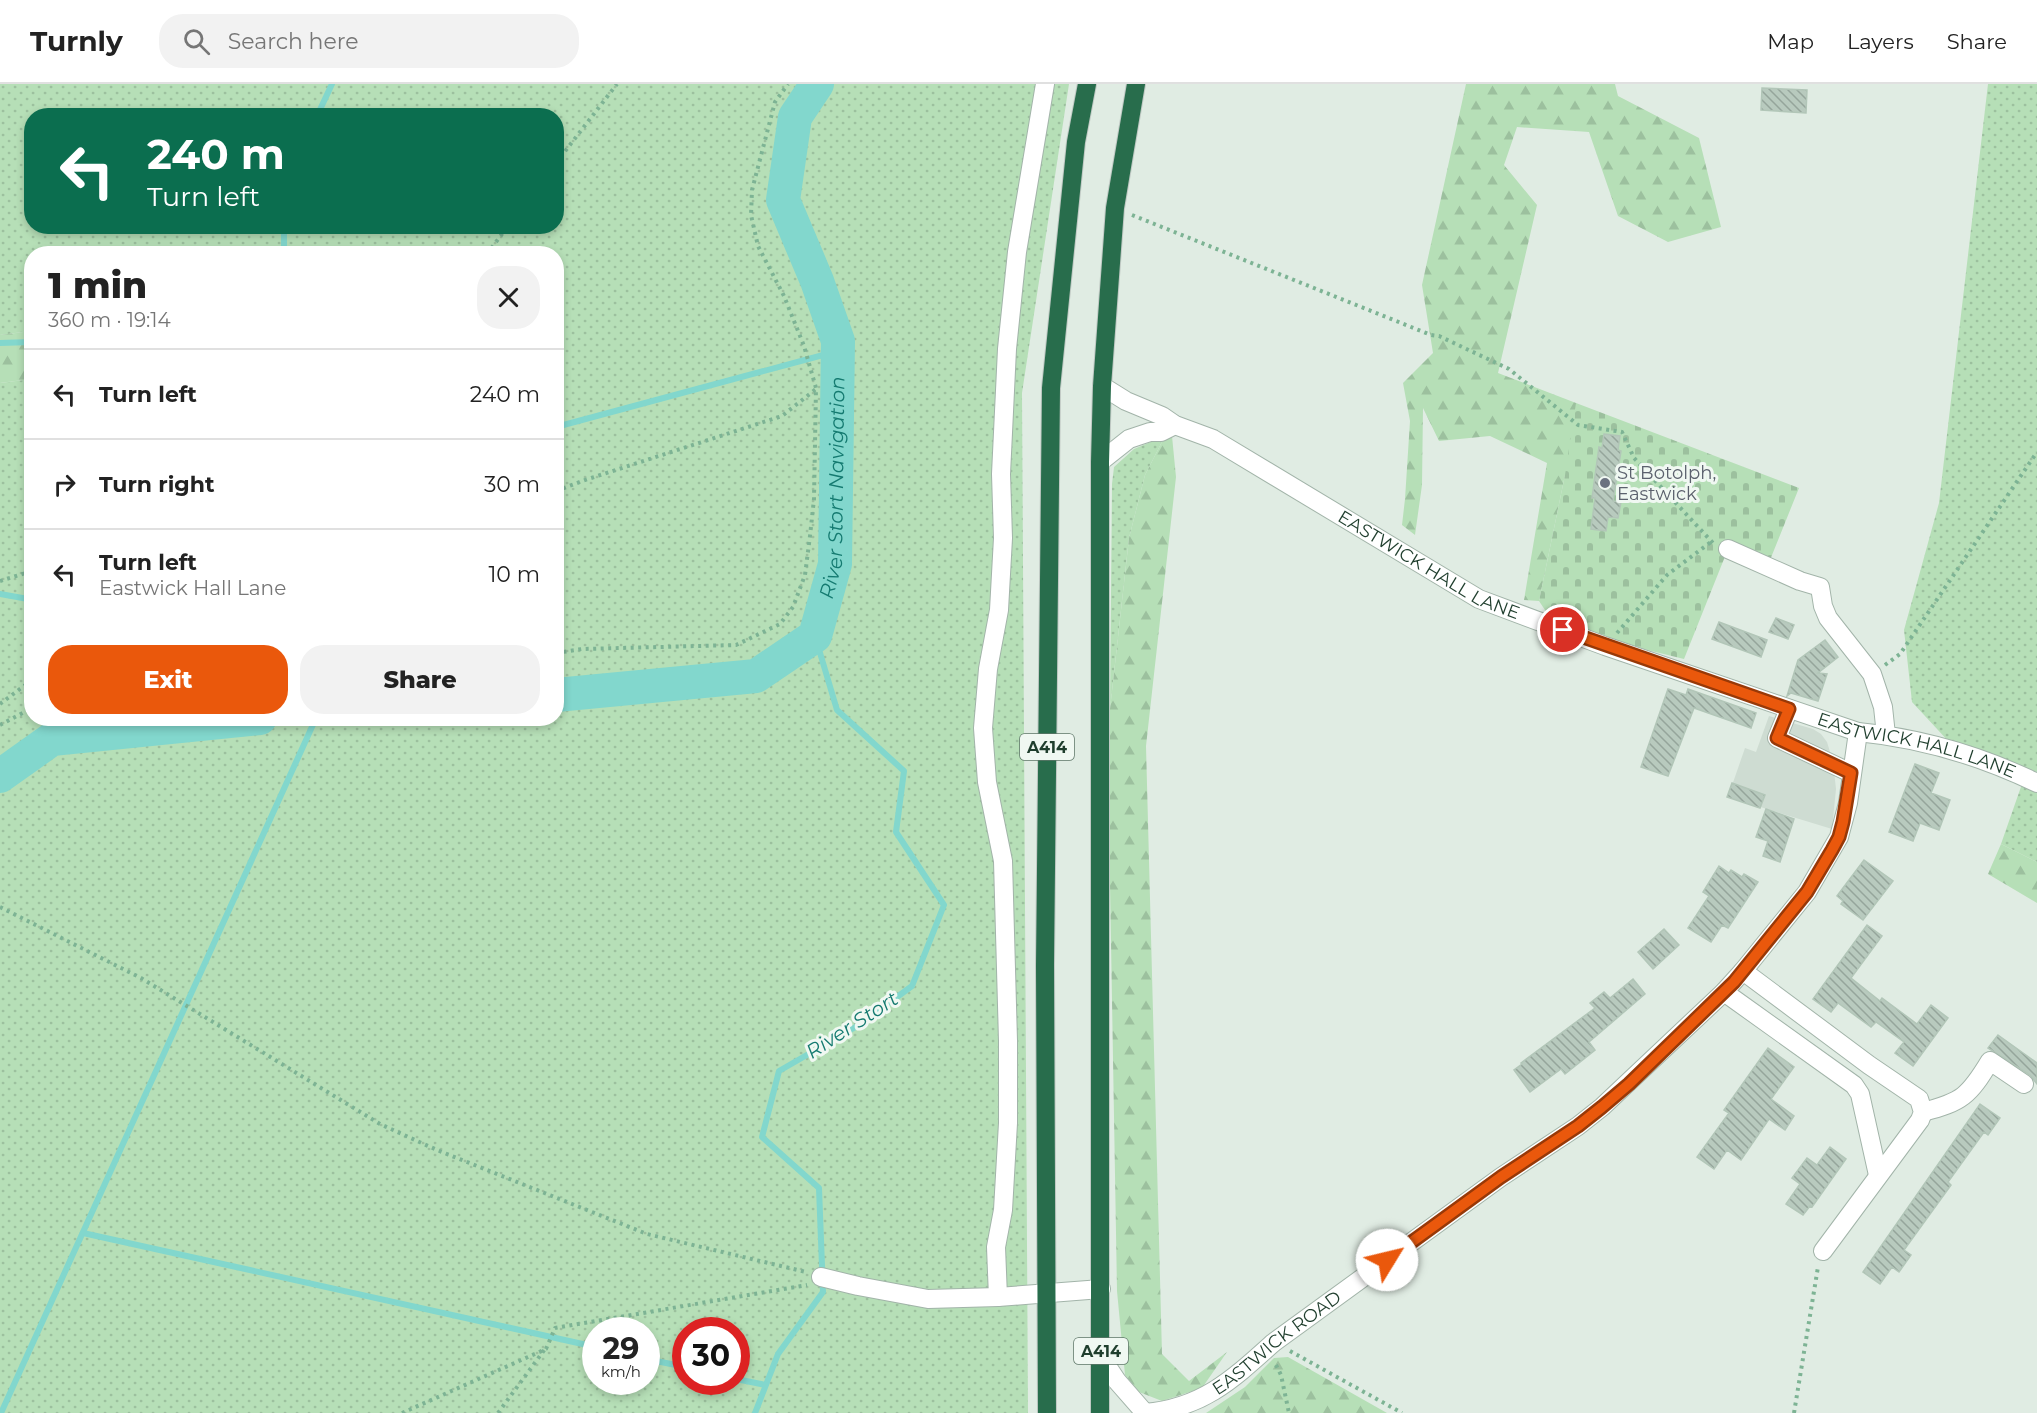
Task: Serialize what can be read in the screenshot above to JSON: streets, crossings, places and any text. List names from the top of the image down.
{
  "streets": {
    "highway": ["A414"],
    "street": ["EASTWICK HALL LANE", "EASTWICK ROAD"]
  },
  "crossings": [
    ["EASTWICK HALL LANE", "A414"],
    ["EASTWICK HALL LANE", "EASTWICK ROAD"],
    ["A414", "EASTWICK ROAD"]
  ],
  "water": ["River Stort Navigation", "River Stort"],
  "places": ["St Botolph, Eastwick"],
  "page": {
    "header": "Turnly",
    "search": "Search here",
    "nav": ["Map", "Layers", "Share"],
    "turn": ["240 m", "Turn left"],
    "heading": ["1 min", "360 m · 19:14"],
    "list": [
      {
        "name": "Turn left",
        "value": "240 m"
      },
      {
        "name": "Turn right",
        "value": "30 m"
      },
      {
        "name": "Turn left",
        "note": "Eastwick Hall Lane",
        "value": "10 m"
      }
    ],
    "buttons": ["Exit", "Share"],
    "speed": "29 km/h",
    "limit": "30"
  }
}
